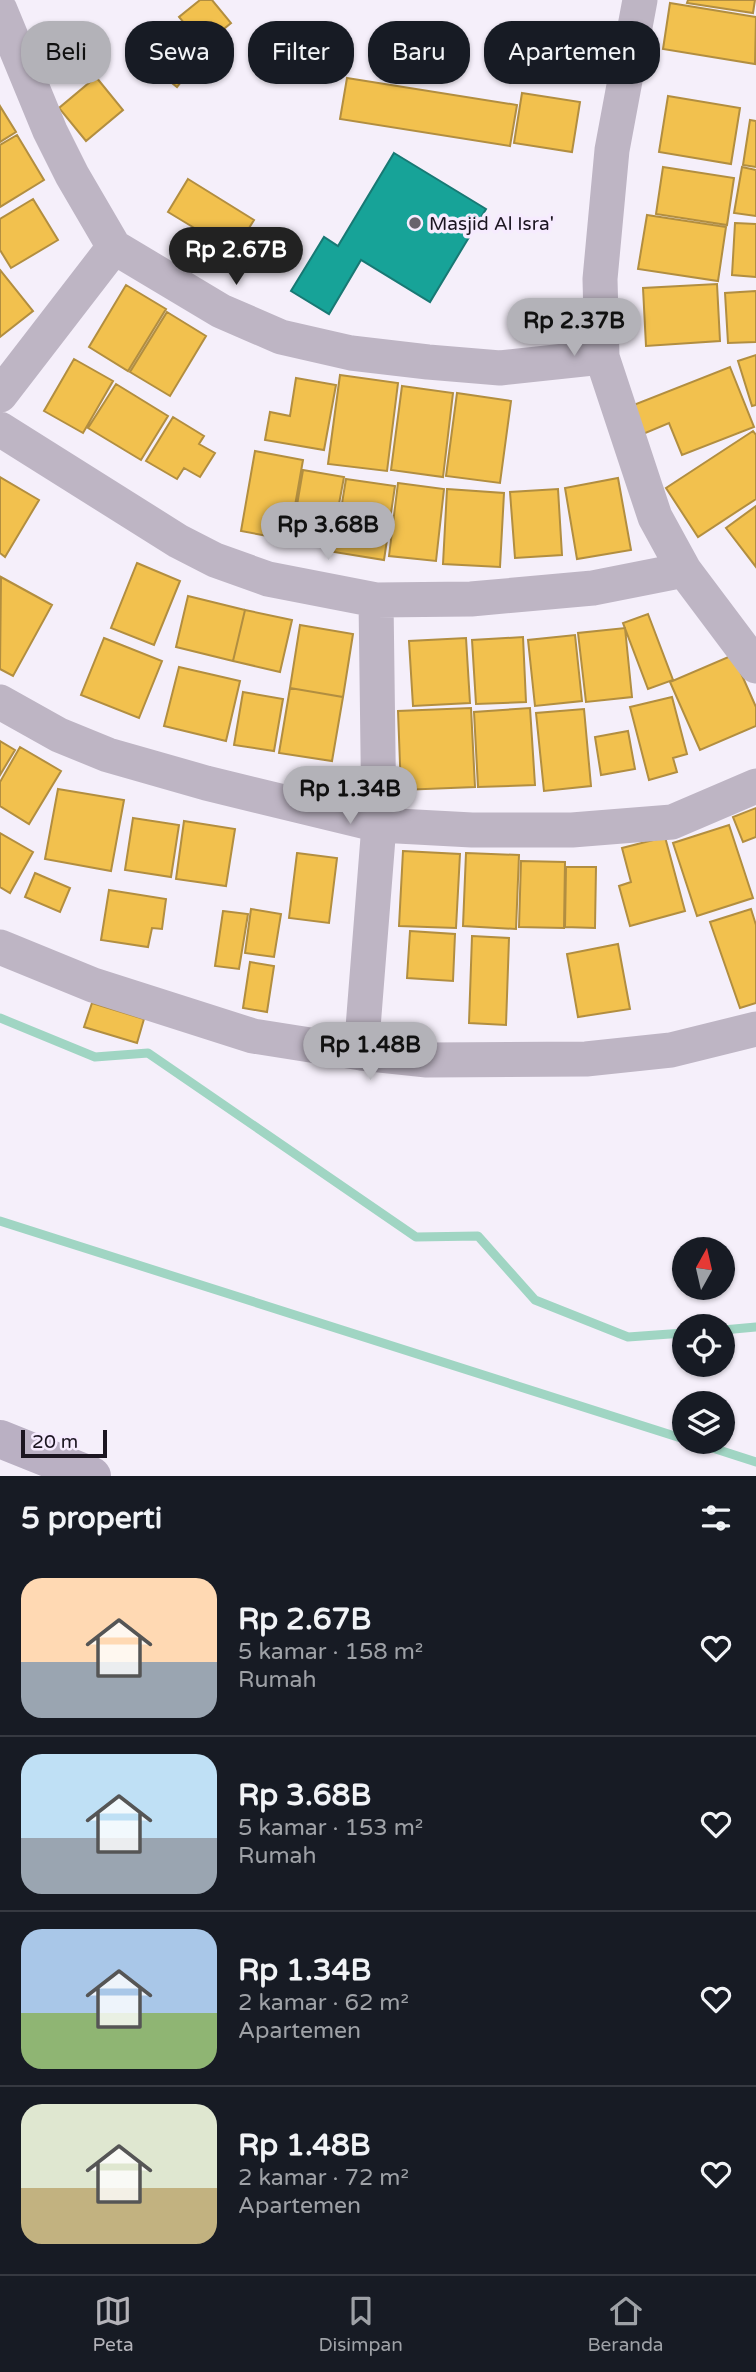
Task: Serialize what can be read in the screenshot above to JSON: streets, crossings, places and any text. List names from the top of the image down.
{
  "places": ["Masjid Al Isra'"],
  "scale_bar": "20 m",
  "north": "top",
  "page": {
    "chip": [
      "Beli",
      "Sewa",
      "Filter",
      "Baru",
      "Apartemen"
    ],
    "price": [
      "Rp 2.67B",
      "Rp 2.37B",
      "Rp 3.68B",
      "Rp 1.34B",
      "Rp 1.48B"
    ],
    "scale": "20 m",
    "heading": "5 properti",
    "list": [
      {
        "name": "Rp 2.67B",
        "note": "5 kamar · 158 m² · Rumah"
      },
      {
        "name": "Rp 3.68B",
        "note": "5 kamar · 153 m² · Rumah"
      },
      {
        "name": "Rp 1.34B",
        "note": "2 kamar · 62 m² · Apartemen"
      },
      {
        "name": "Rp 1.48B",
        "note": "2 kamar · 72 m² · Apartemen"
      }
    ],
    "tabs": ["Peta", "Disimpan", "Beranda"]
  }
}
